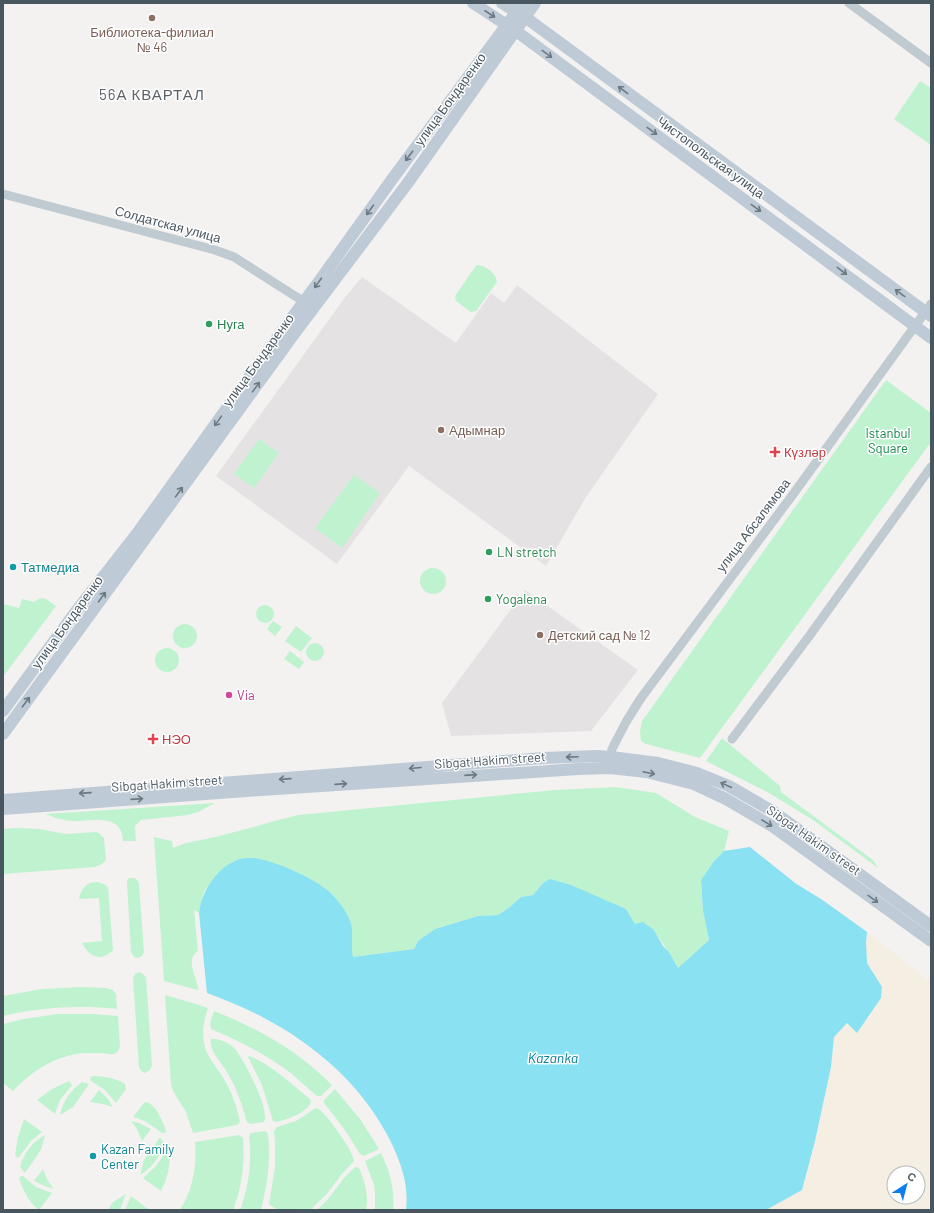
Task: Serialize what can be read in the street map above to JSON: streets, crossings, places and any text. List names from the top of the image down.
{
  "streets": {
    "main road": ["улица Бондаренко", "Чистопольская улица", "Sibgat Hakim street"],
    "street": ["Солдатская улица", "улица Абсалямова"]
  },
  "crossings": [
    ["улица Бондаренко", "Чистопольская улица"],
    ["улица Бондаренко", "Солдатская улица"],
    ["Чистопольская улица", "улица Абсалямова"],
    ["улица Абсалямова", "Sibgat Hakim street"]
  ],
  "districts": ["56А КВАРТАЛ"],
  "water": ["Kazanka"],
  "parks": ["Istanbul Square"],
  "places": {
    "other": [
      "Библиотека-филиал № 46",
      "Нуга",
      "Адымнар",
      "LN stretch",
      "Татмедиа",
      "Yogalena",
      "Детский сад № 12",
      "Via",
      "Kazan Family Center"
    ],
    "health": ["Күзләр", "НЭО"]
  },
  "north": "top right"
}
